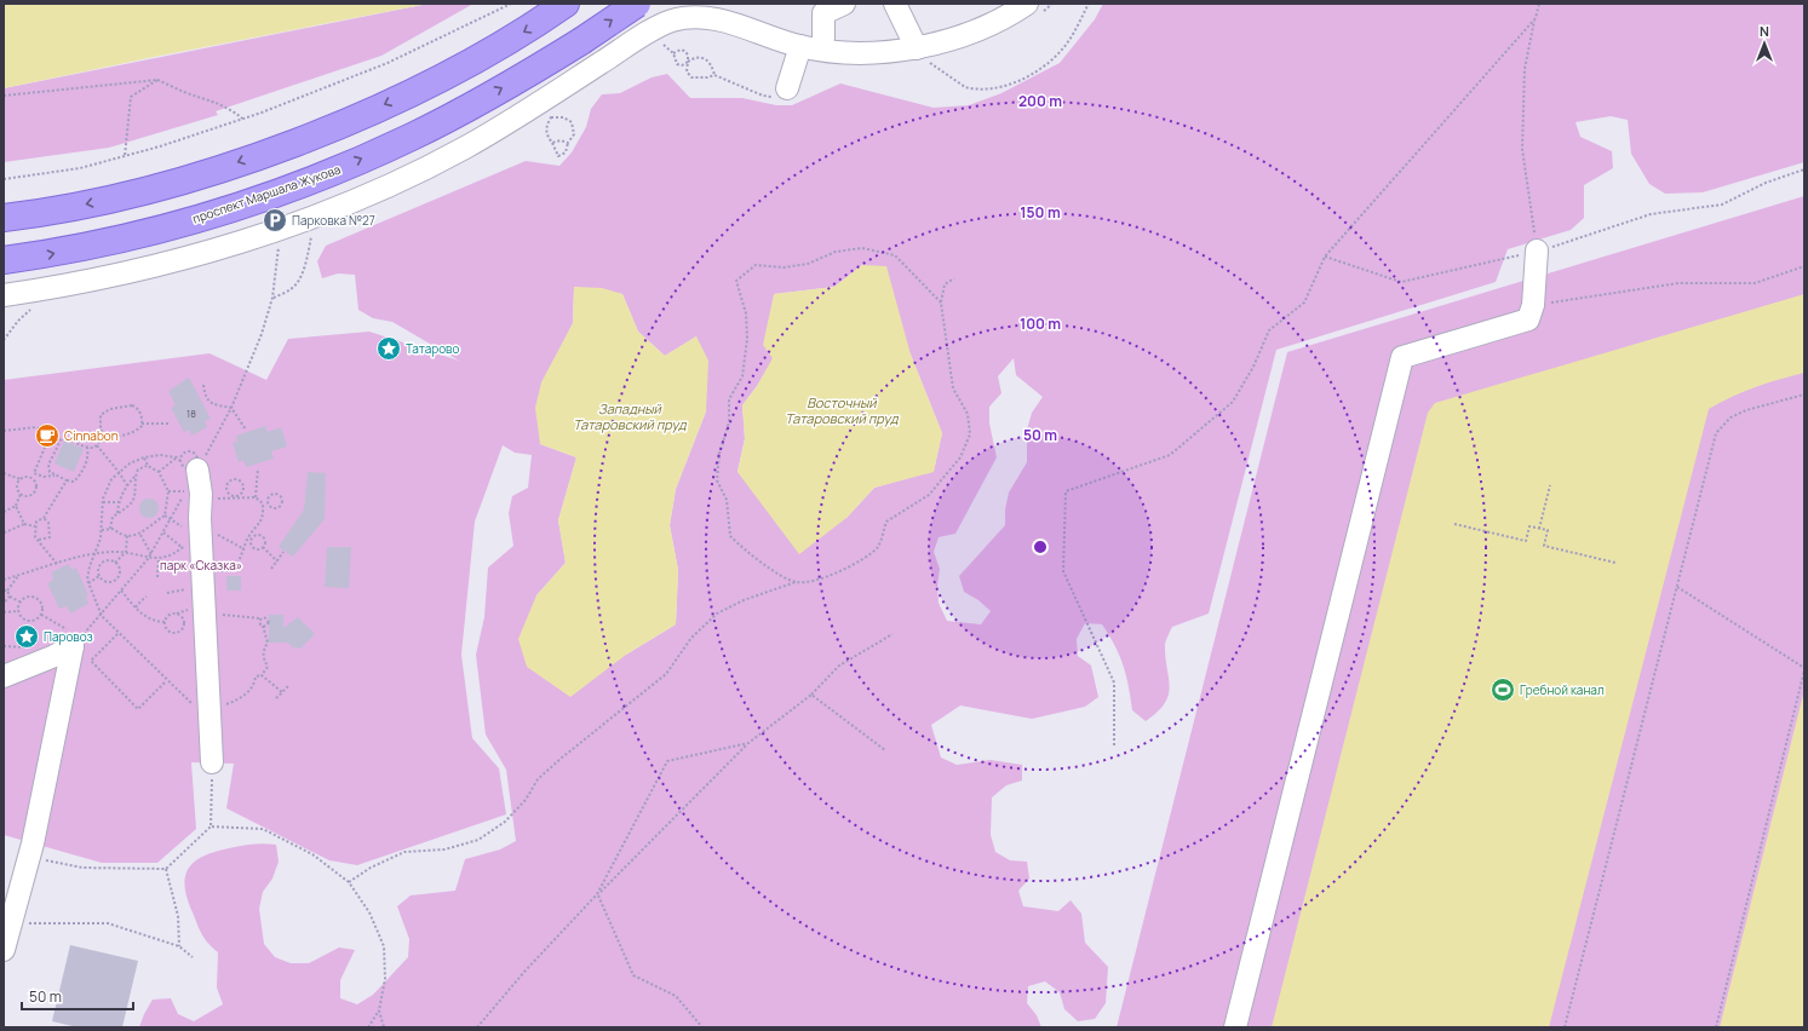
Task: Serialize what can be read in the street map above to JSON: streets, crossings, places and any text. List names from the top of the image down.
{
  "streets": {
    "main road": ["проспект Маршала Жукова"]
  },
  "water": ["Восточный Татаровский пруд", "Западный Татаровский пруд"],
  "parks": ["парк «Сказка»"],
  "places": {
    "parking": ["Парковка №27"],
    "place": ["Татарово", "Паровоз"],
    "cafe": ["Cinnabon"],
    "sports": ["Гребной канал"]
  },
  "house_numbers": ["18"],
  "scale_bar": "50 m",
  "north": "top",
  "rings": [
    "200 m",
    "150 m",
    "100 m",
    "50 m"
  ]
}
